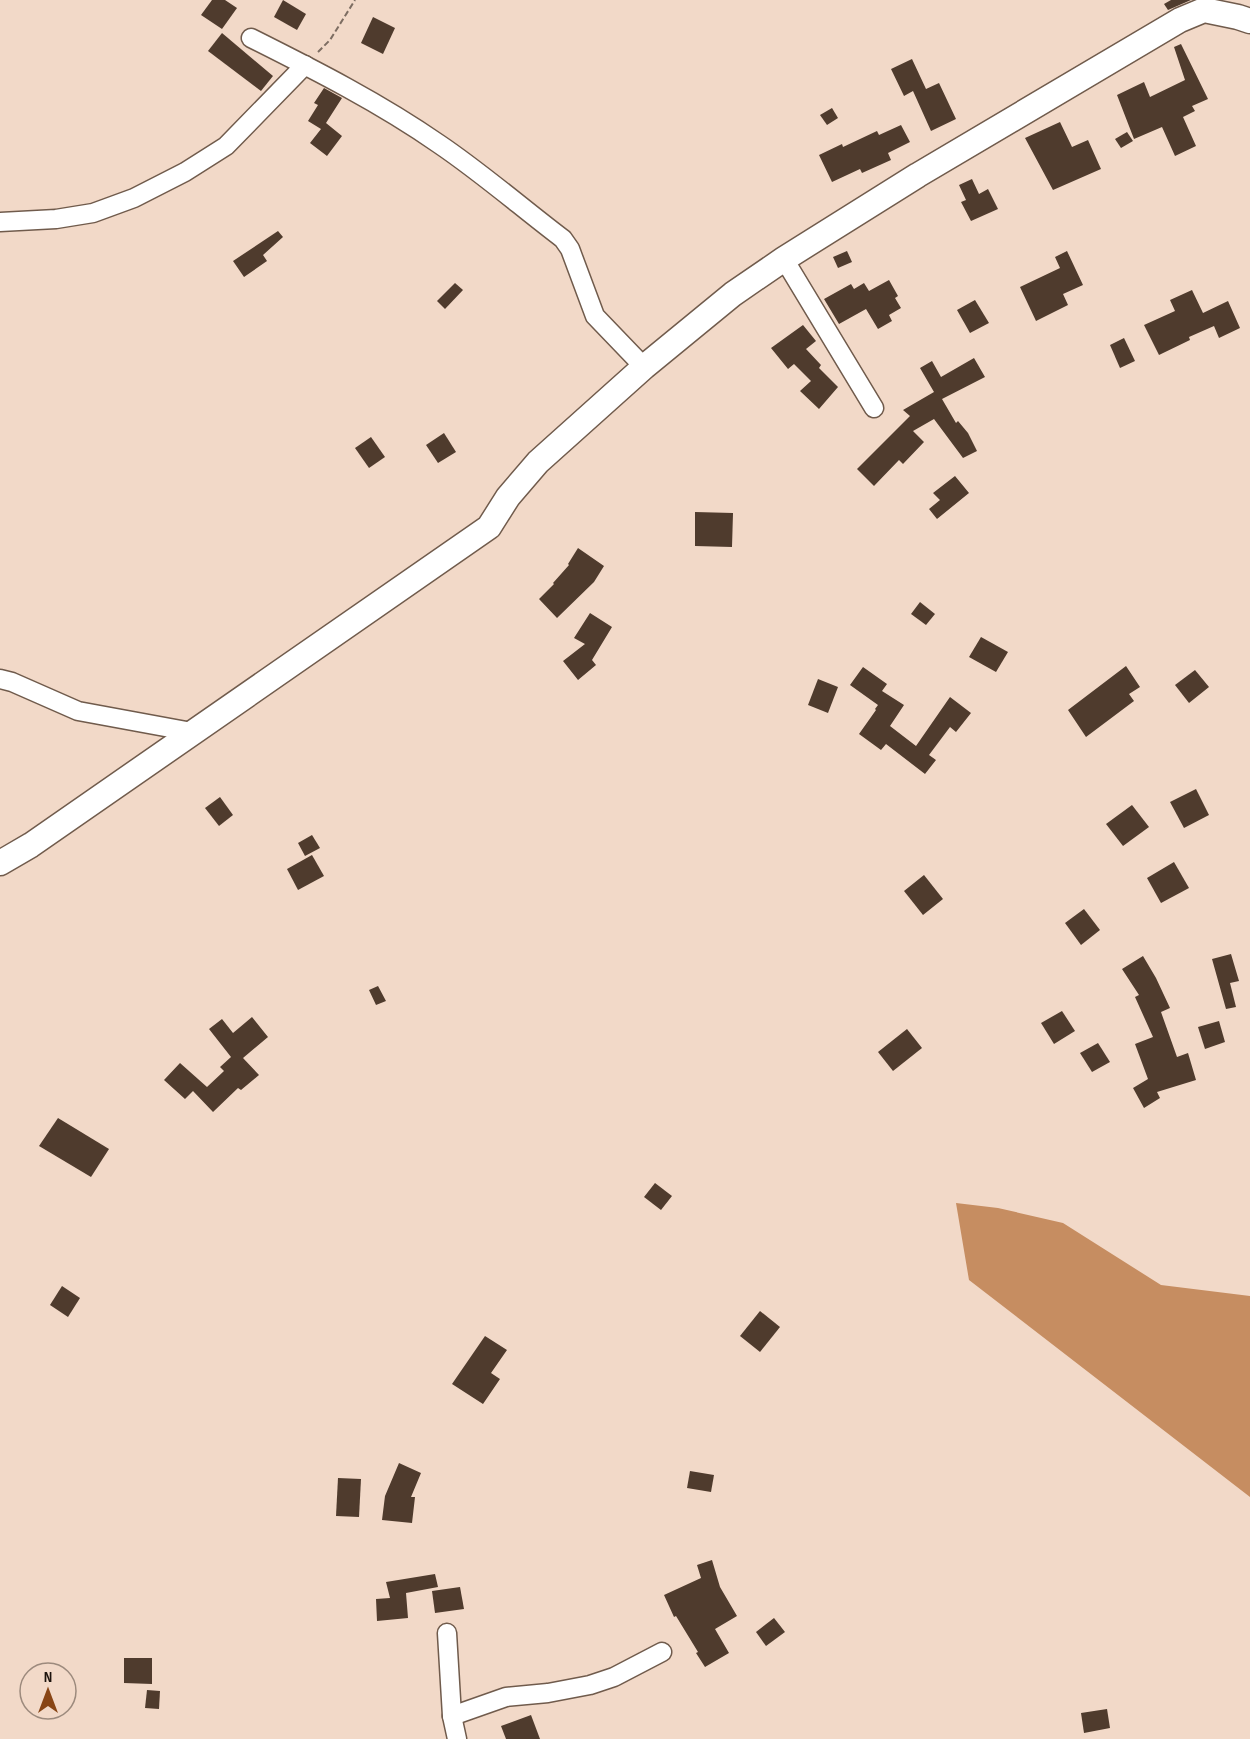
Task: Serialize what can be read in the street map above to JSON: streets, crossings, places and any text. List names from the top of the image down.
{
  "north": "top"
}
